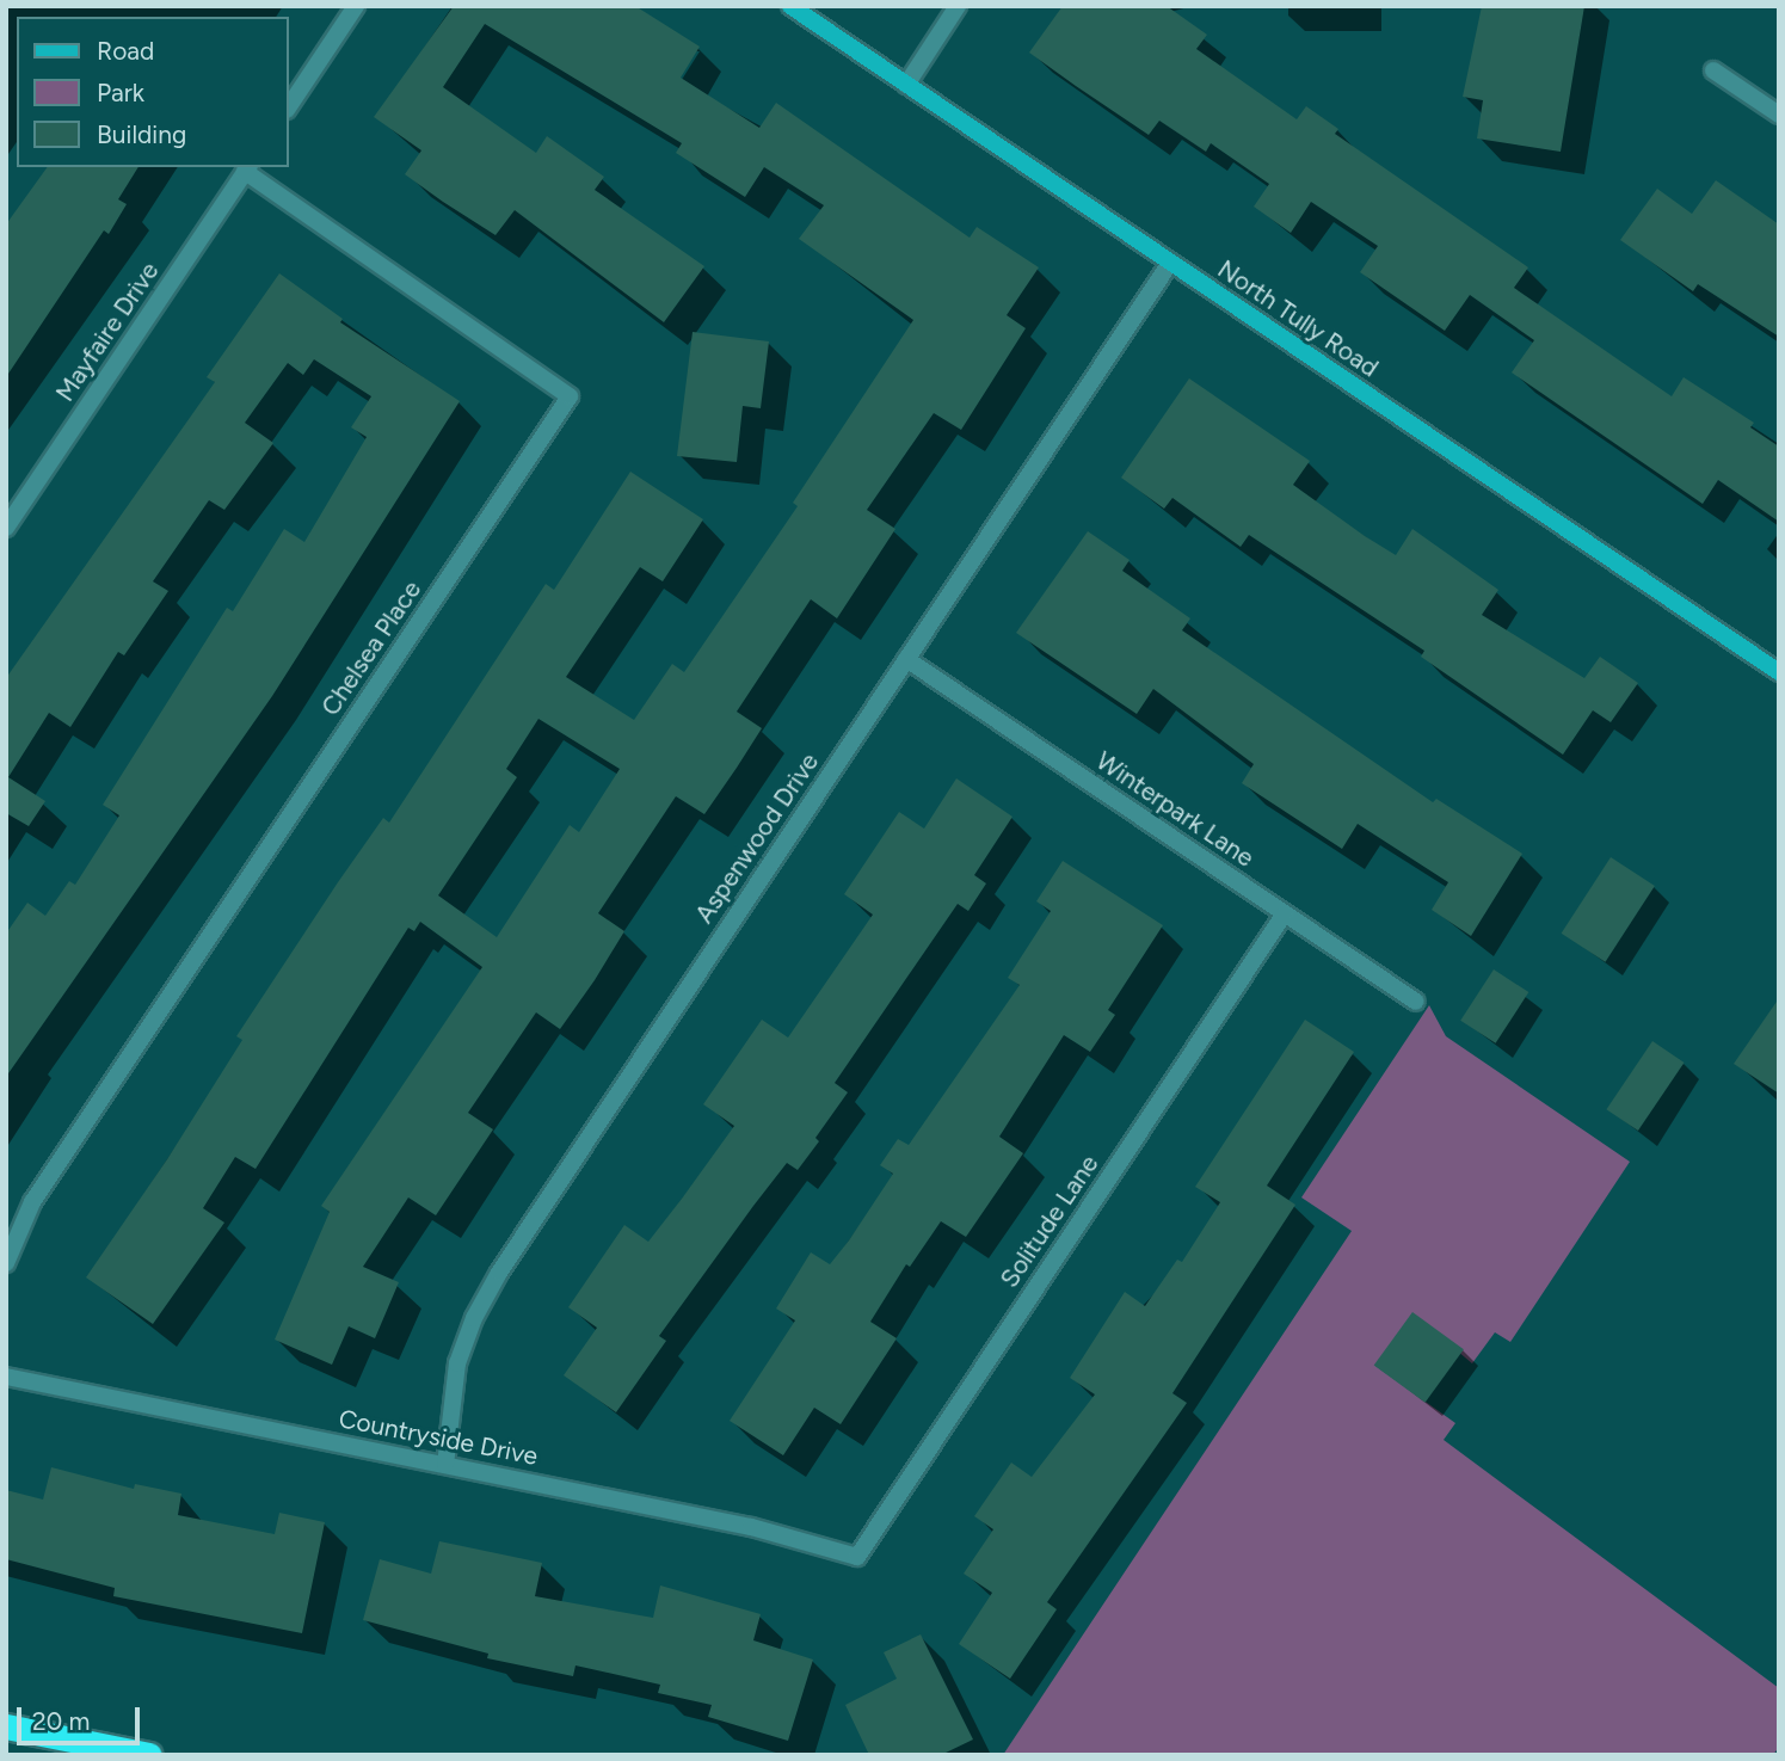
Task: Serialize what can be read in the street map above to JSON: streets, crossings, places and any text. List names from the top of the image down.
{
  "streets": {
    "street": [
      "North Tully Road",
      "Mayfaire Drive",
      "Chelsea Place",
      "Winterpark Lane",
      "Aspenwood Drive",
      "Solitude Lane",
      "Countryside Drive"
    ]
  },
  "crossings": [
    ["North Tully Road", "Aspenwood Drive"],
    ["Mayfaire Drive", "Chelsea Place"],
    ["Winterpark Lane", "Aspenwood Drive"],
    ["Winterpark Lane", "Solitude Lane"],
    ["Aspenwood Drive", "Countryside Drive"],
    ["Solitude Lane", "Countryside Drive"]
  ],
  "legend": ["Road", "Park", "Building"],
  "scale_bar": "20 m"
}
